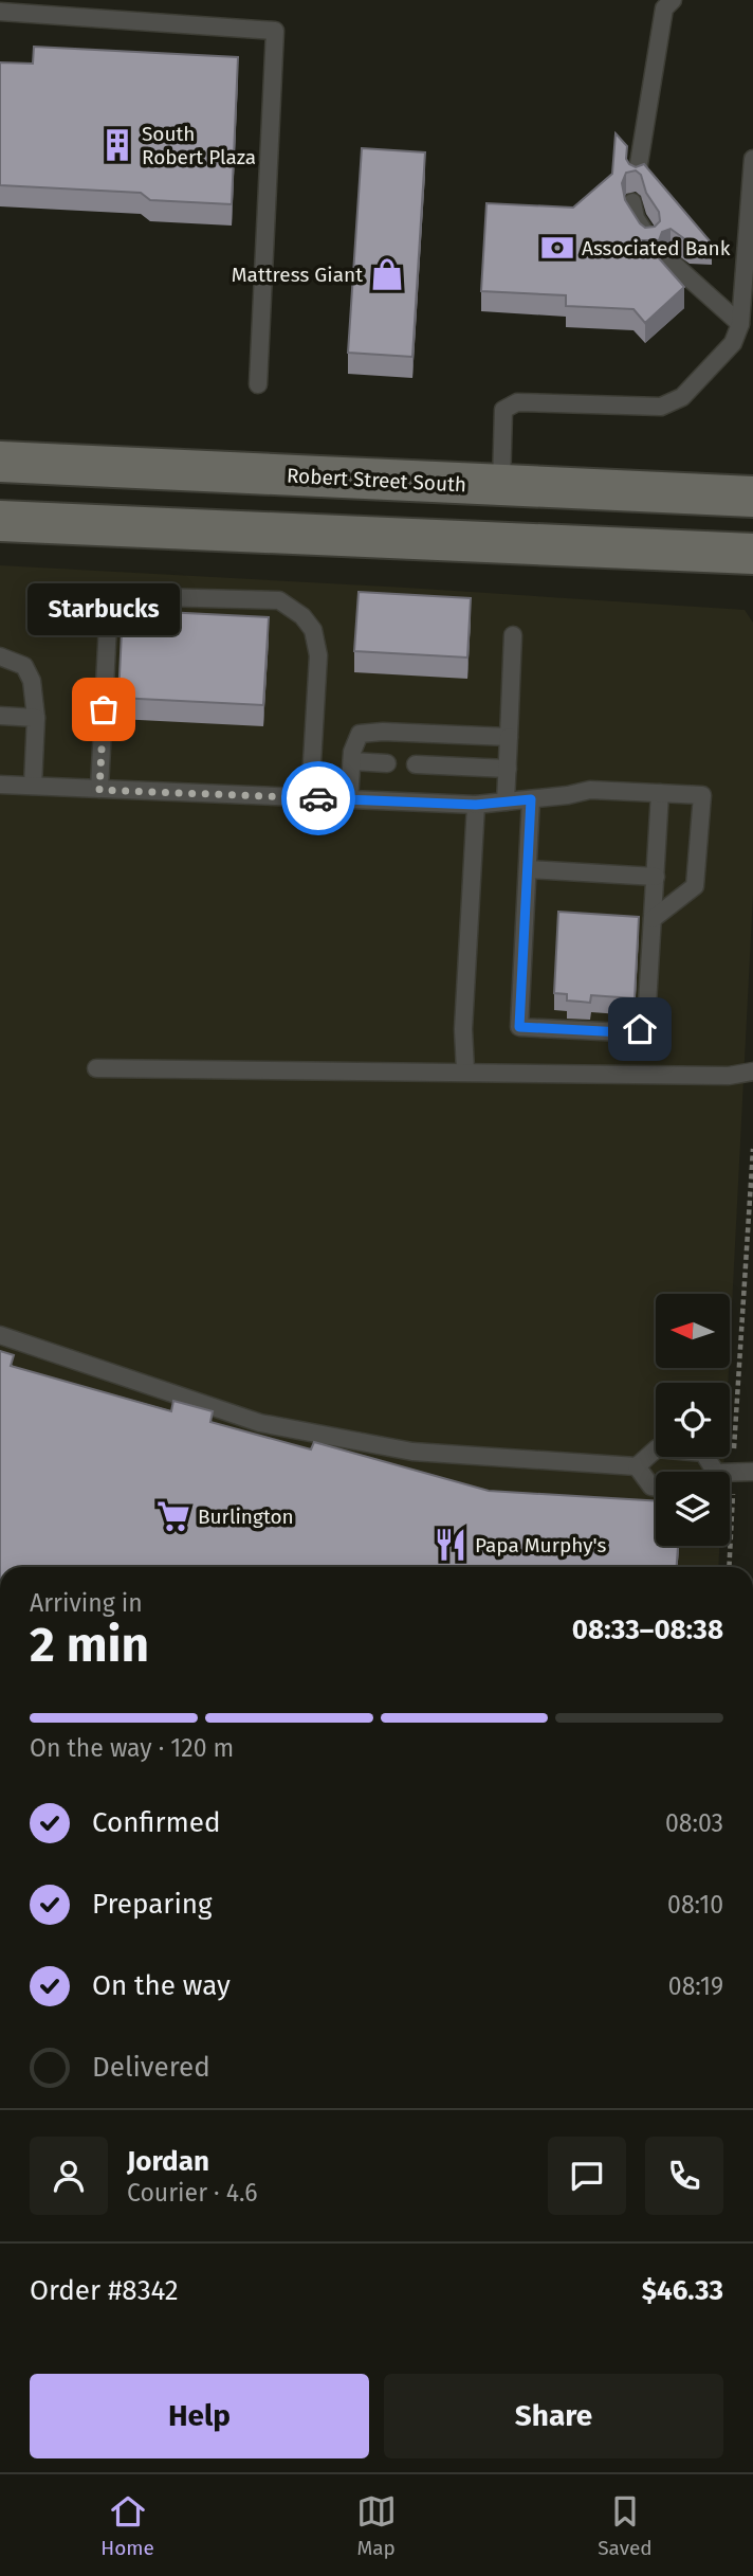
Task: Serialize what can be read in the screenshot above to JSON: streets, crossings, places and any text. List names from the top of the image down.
{
  "streets": {
    "main road": ["Robert Street South"]
  },
  "places": {
    "building": ["South Robert Plaza"],
    "bank": ["Associated Bank"],
    "shop": ["Mattress Giant"],
    "other": ["Starbucks"],
    "supermarket": ["Burlington"],
    "restaurant": ["Papa Murphy's"]
  },
  "north": "left",
  "page": {
    "bubble": "Starbucks",
    "heading": ["2 min", "Arriving in", "08:33–08:38"],
    "panel": [
      "Jordan",
      "Courier · 4.6",
      "Order #8342",
      "$46.33"
    ],
    "bar": "On the way · 120 m",
    "list": [
      ["Confirmed", "08:03"],
      ["Preparing", "08:10"],
      ["On the way", "08:19"],
      "Delivered"
    ],
    "buttons": ["Help", "Share"],
    "tabs": ["Home", "Map", "Saved"]
  }
}
